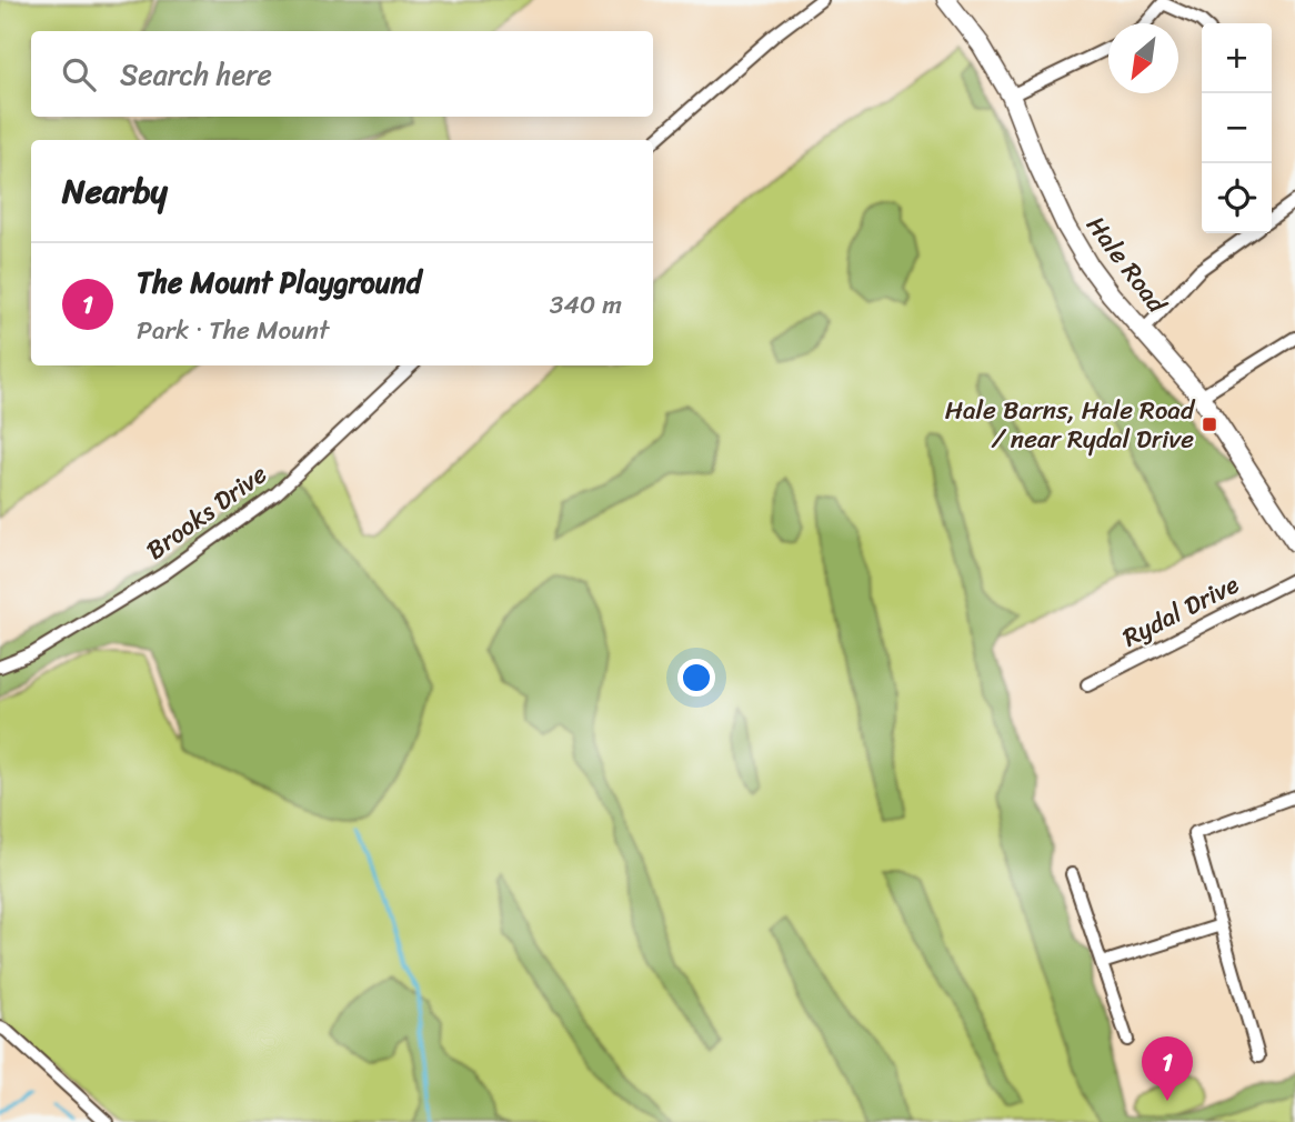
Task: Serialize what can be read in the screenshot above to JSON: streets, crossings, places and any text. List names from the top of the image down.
{
  "streets": {
    "main road": ["Hale Road"],
    "street": ["Brooks Drive", "Rydal Drive"]
  },
  "places": {
    "transit": ["Hale Barns, Hale Road / near Rydal Drive"]
  },
  "north": "bottom left",
  "page": {
    "map_buttons": ["+", "−"],
    "search": "Search here",
    "heading": "Nearby",
    "list": [
      {
        "mark": "1",
        "name": "The Mount Playground",
        "note": "Park · The Mount",
        "value": "340 m"
      }
    ],
    "pins": "1"
  }
}
